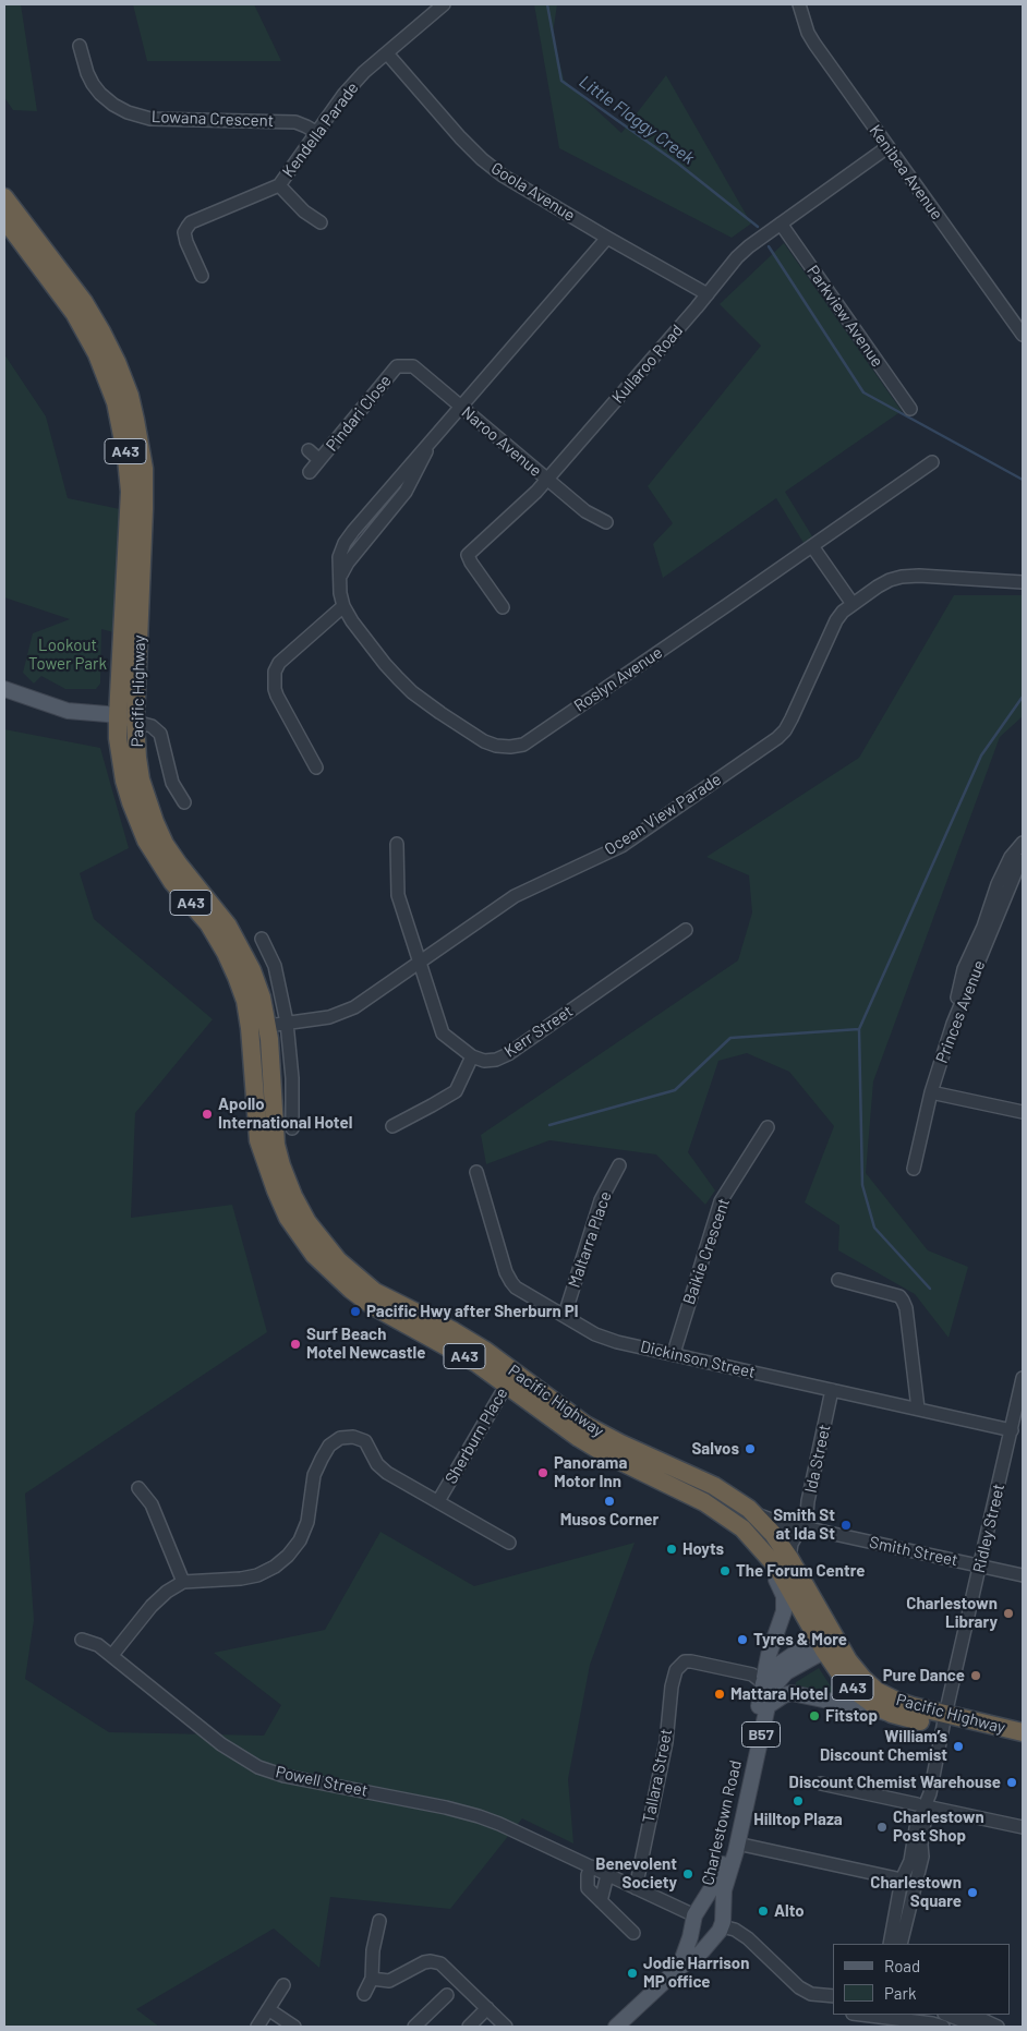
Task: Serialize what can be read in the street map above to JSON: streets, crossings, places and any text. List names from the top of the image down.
{
  "streets": {
    "highway": ["A43", "Pacific Highway"],
    "main road": ["B57", "Charlestown Road"],
    "street": [
      "Lowana Crescent",
      "Kendella Parade",
      "Kenibea Avenue",
      "Goola Avenue",
      "Parkview Avenue",
      "Kullaroo Road",
      "Pindari Close",
      "Naroo Avenue",
      "Roslyn Avenue",
      "Ocean View Parade",
      "Princes Avenue",
      "Kerr Street",
      "Maltarra Place",
      "Baikie Crescent",
      "Dickinson Street",
      "Sherburn Place",
      "Ida Street",
      "Ridley Street",
      "Smith Street",
      "Tallara Street",
      "Powell Street"
    ]
  },
  "crossings": [
    ["Lowana Crescent", "Kendella Parade"],
    ["Kendella Parade", "Goola Avenue"],
    ["Kenibea Avenue", "Kullaroo Road"],
    ["Goola Avenue", "Kullaroo Road"],
    ["Goola Avenue", "Roslyn Avenue"],
    ["Parkview Avenue", "Kullaroo Road"],
    ["Kullaroo Road", "Naroo Avenue"],
    ["Pindari Close", "Naroo Avenue"],
    ["Naroo Avenue", "Roslyn Avenue"],
    ["Pacific Highway", "Ocean View Parade"],
    ["Pacific Highway", "Sherburn Place"],
    ["Pacific Highway", "Ridley Street"],
    ["Pacific Highway", "Smith Street"],
    ["Pacific Highway", "Charlestown Road"],
    ["Maltarra Place", "Dickinson Street"],
    ["Baikie Crescent", "Dickinson Street"],
    ["Dickinson Street", "Ida Street"],
    ["Dickinson Street", "Ridley Street"],
    ["Ida Street", "Smith Street"],
    ["Ridley Street", "Smith Street"],
    ["Tallara Street", "Powell Street"],
    ["Tallara Street", "Charlestown Road"],
    ["Powell Street", "Charlestown Road"]
  ],
  "water": ["Little Flaggy Creek"],
  "parks": ["Lookout Tower Park"],
  "places": [
    "Apollo International Hotel",
    "Pacific Hwy after Sherburn Pl",
    "Surf Beach Motel Newcastle",
    "Salvos",
    "Panorama Motor Inn",
    "Musos Corner",
    "Smith St at Ida St",
    "Hoyts",
    "The Forum Centre",
    "Charlestown Library",
    "Tyres & More",
    "Pure Dance",
    "Mattara Hotel",
    "Fitstop",
    "William’s Discount Chemist",
    "Discount Chemist Warehouse",
    "Hilltop Plaza",
    "Charlestown Post Shop",
    "Benevolent Society",
    "Charlestown Square",
    "Alto",
    "Jodie Harrison MP office"
  ],
  "legend": ["Road", "Park"]
}
